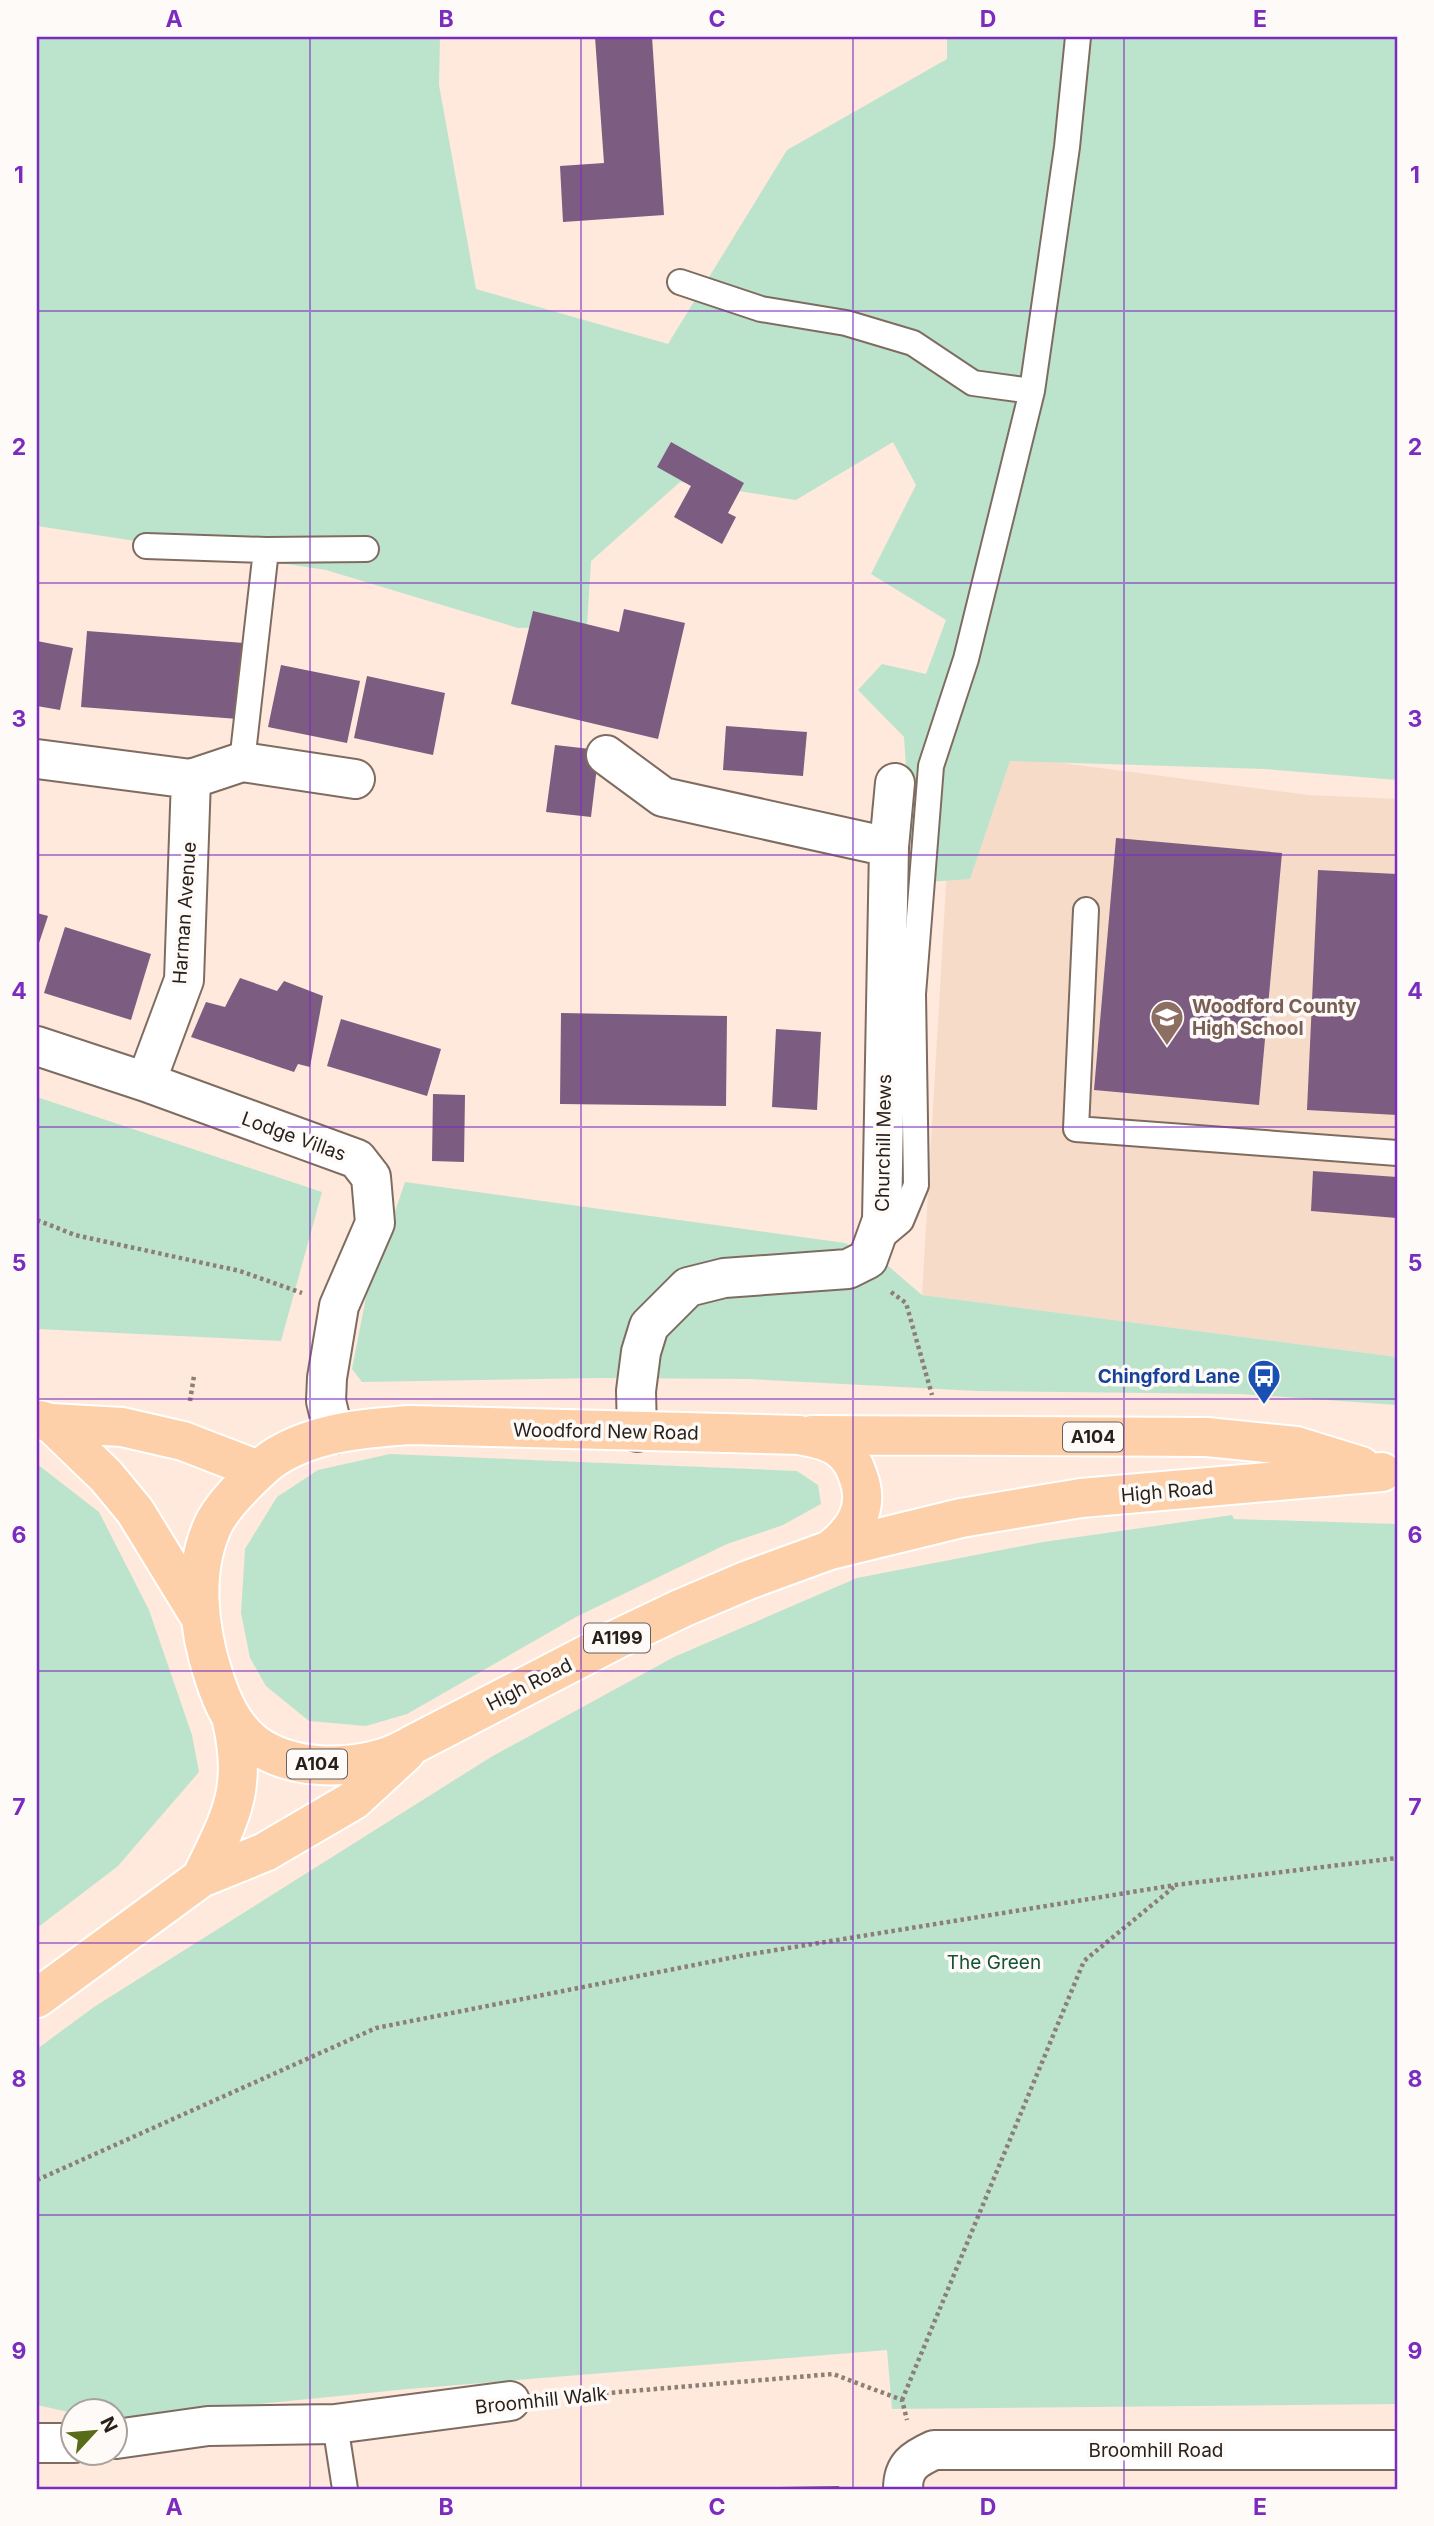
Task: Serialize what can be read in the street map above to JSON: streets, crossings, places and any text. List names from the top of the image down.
{
  "streets": {
    "main road": [
      "Woodford New Road",
      "A104",
      "High Road",
      "A1199"
    ],
    "street": [
      "Harman Avenue",
      "Lodge Villas",
      "Churchill Mews",
      "Broomhill Walk",
      "Broomhill Road"
    ]
  },
  "crossings": [
    ["Harman Avenue", "Lodge Villas"],
    ["Lodge Villas", "Woodford New Road"],
    ["Woodford New Road", "High Road"],
    ["Woodford New Road", "A1199"],
    ["High Road", "A1199"]
  ],
  "parks": ["The Green"],
  "places": {
    "school or university": ["Woodford County High School"],
    "bus stop": ["Chingford Lane"]
  },
  "north": "top right",
  "grid": {
    "columns": [
      "A",
      "B",
      "C",
      "D",
      "E"
    ],
    "rows": [
      "1",
      "2",
      "3",
      "4",
      "5",
      "6",
      "7",
      "8",
      "9"
    ]
  }
}
